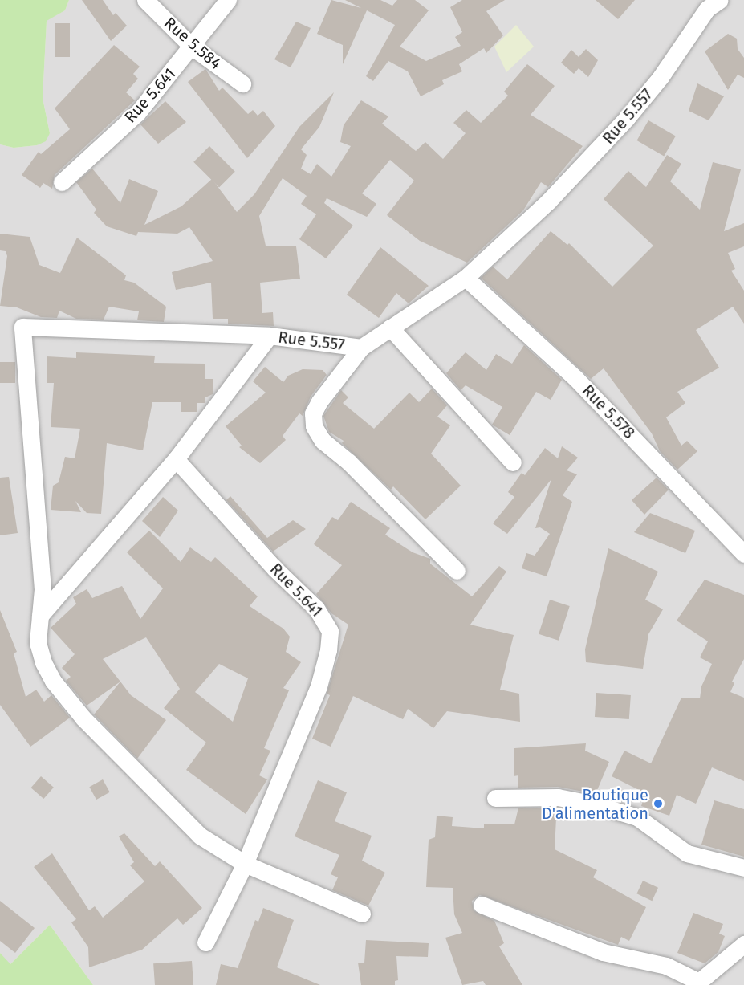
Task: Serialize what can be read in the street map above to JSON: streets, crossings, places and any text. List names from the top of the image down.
{
  "streets": {
    "street": [
      "Rue 5.584",
      "Rue 5.641",
      "Rue 5.557",
      "Rue 5.578"
    ]
  },
  "crossings": [
    ["Rue 5.584", "Rue 5.641"],
    ["Rue 5.557", "Rue 5.578"]
  ],
  "places": ["Boutique D'alimentation"]
}
